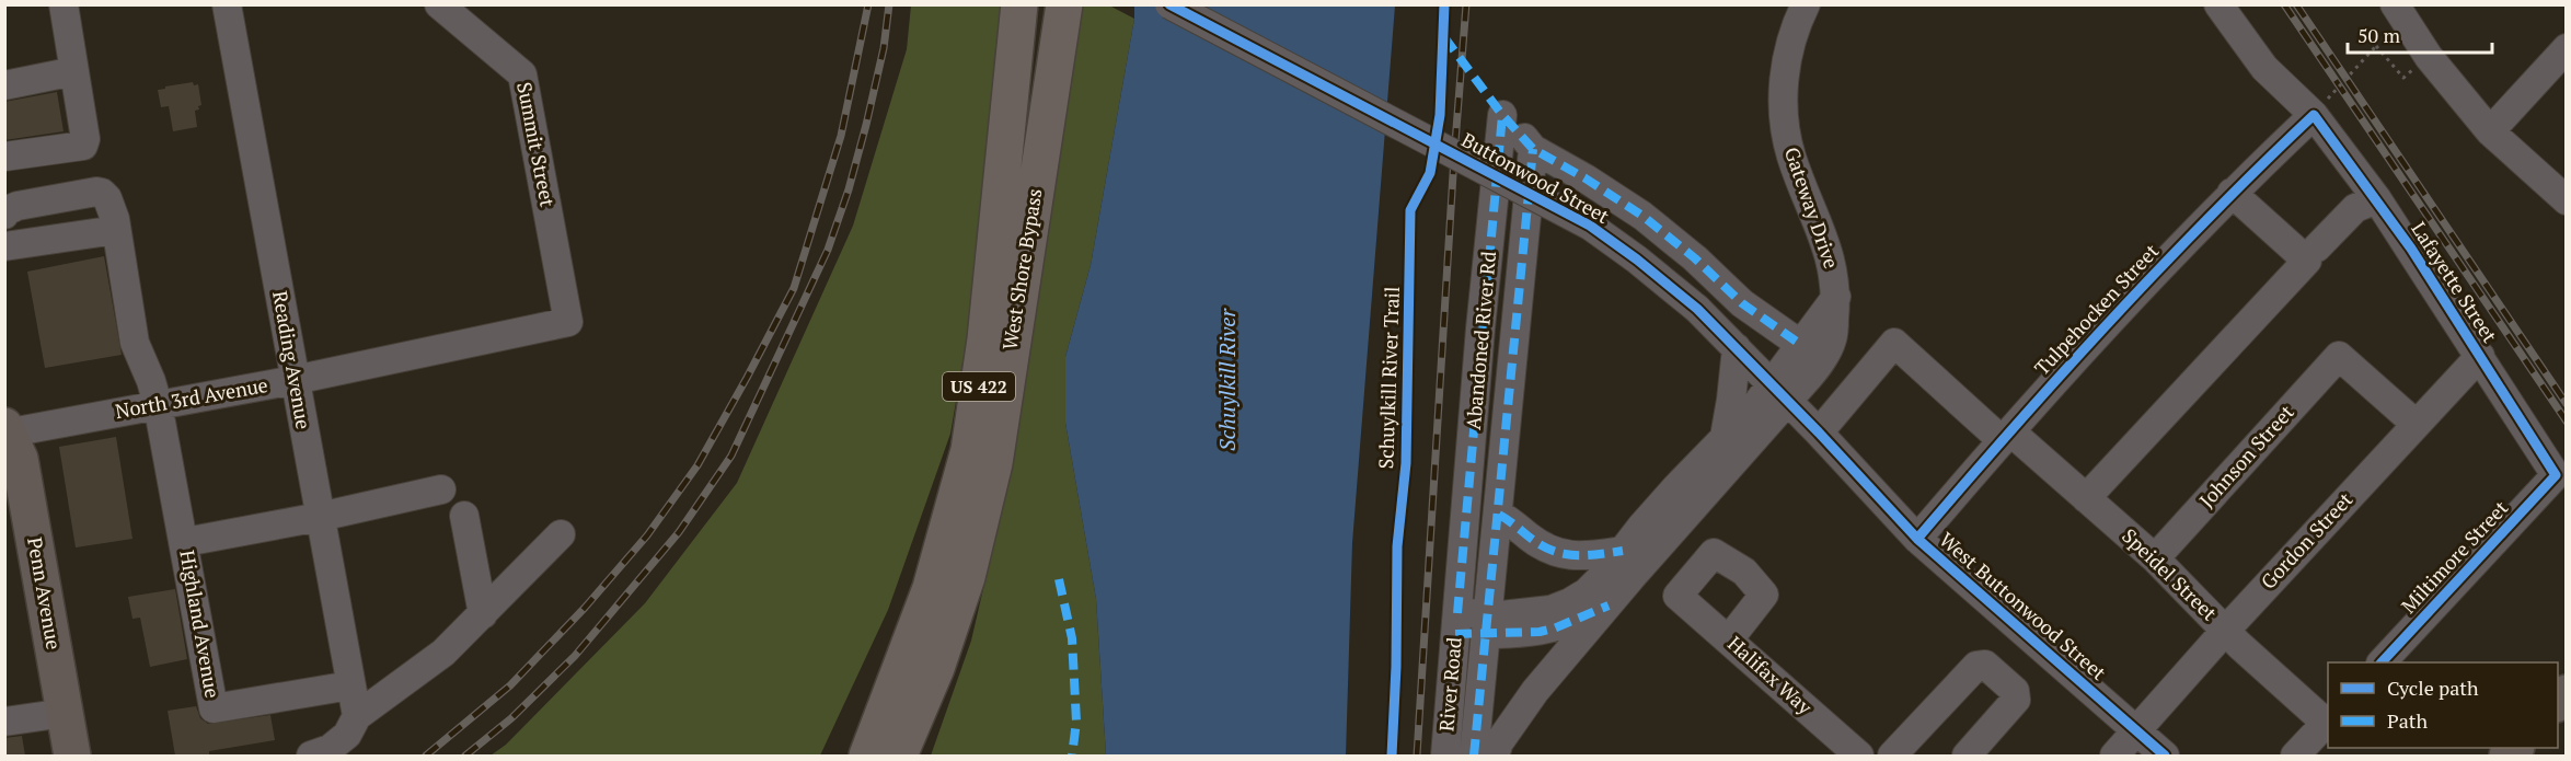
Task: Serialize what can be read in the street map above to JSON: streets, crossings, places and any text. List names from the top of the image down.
{
  "streets": {
    "highway": ["West Shore Bypass", "US 422"],
    "main road": ["Penn Avenue"],
    "street": [
      "Summit Street",
      "Buttonwood Street",
      "Gateway Drive",
      "Lafayette Street",
      "Tulpehocken Street",
      "Abandoned River Rd",
      "Reading Avenue",
      "North 3rd Avenue",
      "Johnson Street",
      "Gordon Street",
      "Miltimore Street",
      "Speidel Street",
      "West Buttonwood Street",
      "Highland Avenue",
      "Halifax Way",
      "River Road"
    ],
    "cycle path": ["Schuylkill River Trail"]
  },
  "crossings": [
    ["Summit Street", "North 3rd Avenue"],
    ["Buttonwood Street", "West Buttonwood Street"],
    ["Gateway Drive", "Abandoned River Rd"],
    ["Gateway Drive", "West Buttonwood Street"],
    ["Lafayette Street", "Tulpehocken Street"],
    ["Lafayette Street", "Gordon Street"],
    ["Lafayette Street", "Miltimore Street"],
    ["Tulpehocken Street", "Speidel Street"],
    ["Tulpehocken Street", "West Buttonwood Street"],
    ["Abandoned River Rd", "River Road"],
    ["Reading Avenue", "North 3rd Avenue"],
    ["Reading Avenue", "Highland Avenue"],
    ["North 3rd Avenue", "Penn Avenue"],
    ["North 3rd Avenue", "Highland Avenue"],
    ["Johnson Street", "Gordon Street"],
    ["Johnson Street", "Speidel Street"],
    ["Gordon Street", "Speidel Street"],
    ["Gordon Street", "West Buttonwood Street"],
    ["Speidel Street", "West Buttonwood Street"]
  ],
  "water": ["Schuylkill River"],
  "legend": ["Cycle path", "Path"],
  "scale_bar": "50 m"
}
